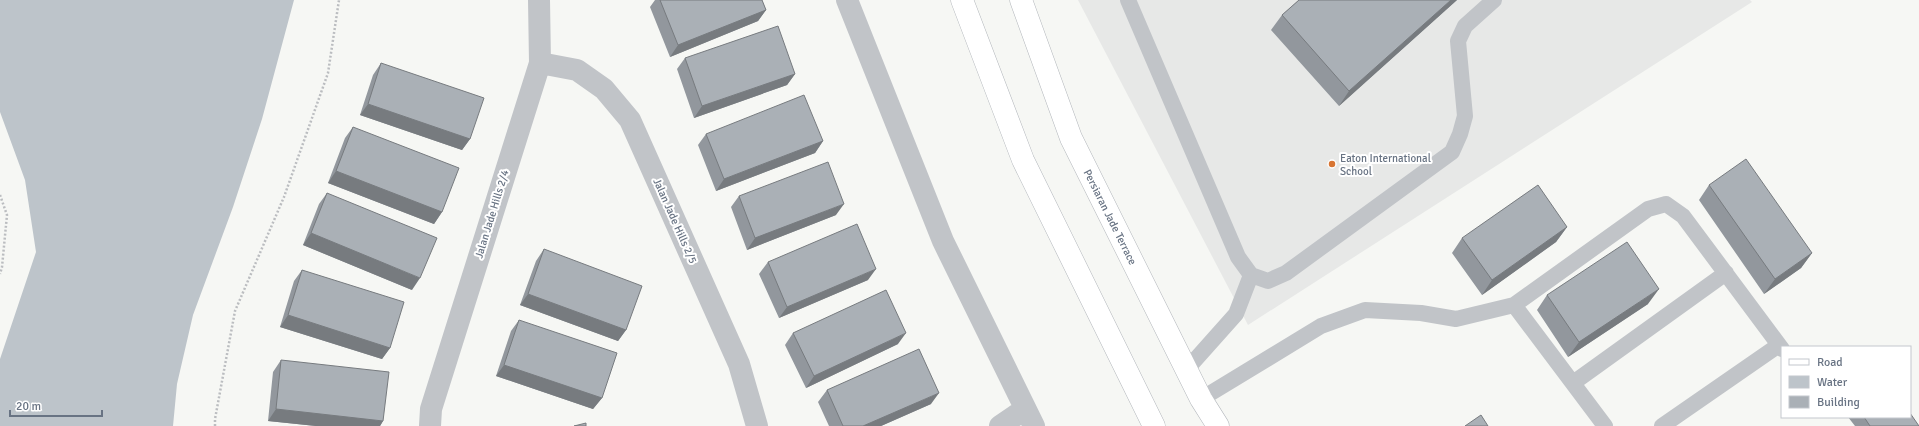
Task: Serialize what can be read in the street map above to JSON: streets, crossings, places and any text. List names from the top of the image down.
{
  "streets": {
    "street": ["Jalan Jade Hills 2/4", "Persiaran Jade Terrace", "Jalan Jade Hills 2/5"]
  },
  "crossings": [
    ["Jalan Jade Hills 2/4", "Jalan Jade Hills 2/5"]
  ],
  "places": ["Eaton International School"],
  "legend": ["Road", "Water", "Building"],
  "scale_bar": "20 m"
}
